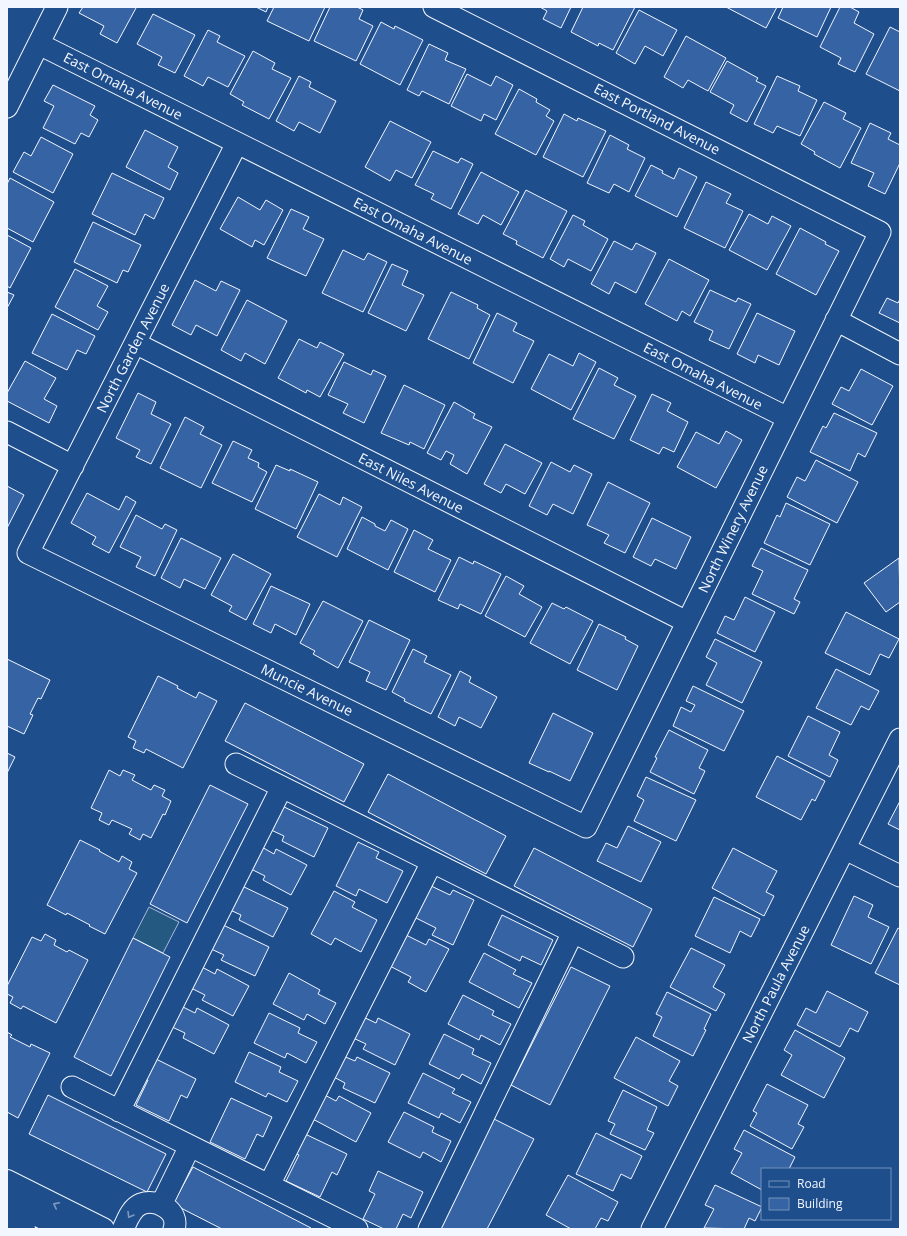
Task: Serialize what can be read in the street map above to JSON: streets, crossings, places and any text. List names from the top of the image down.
{
  "streets": {
    "street": [
      "East Omaha Avenue",
      "East Portland Avenue",
      "North Garden Avenue",
      "East Niles Avenue",
      "North Winery Avenue",
      "Muncie Avenue",
      "North Paula Avenue"
    ]
  },
  "crossings": [
    ["East Omaha Avenue", "North Garden Avenue"],
    ["East Omaha Avenue", "North Winery Avenue"],
    ["East Portland Avenue", "North Winery Avenue"],
    ["North Garden Avenue", "East Niles Avenue"],
    ["North Garden Avenue", "Muncie Avenue"],
    ["East Niles Avenue", "North Winery Avenue"],
    ["North Winery Avenue", "Muncie Avenue"]
  ],
  "legend": ["Road", "Building"]
}
